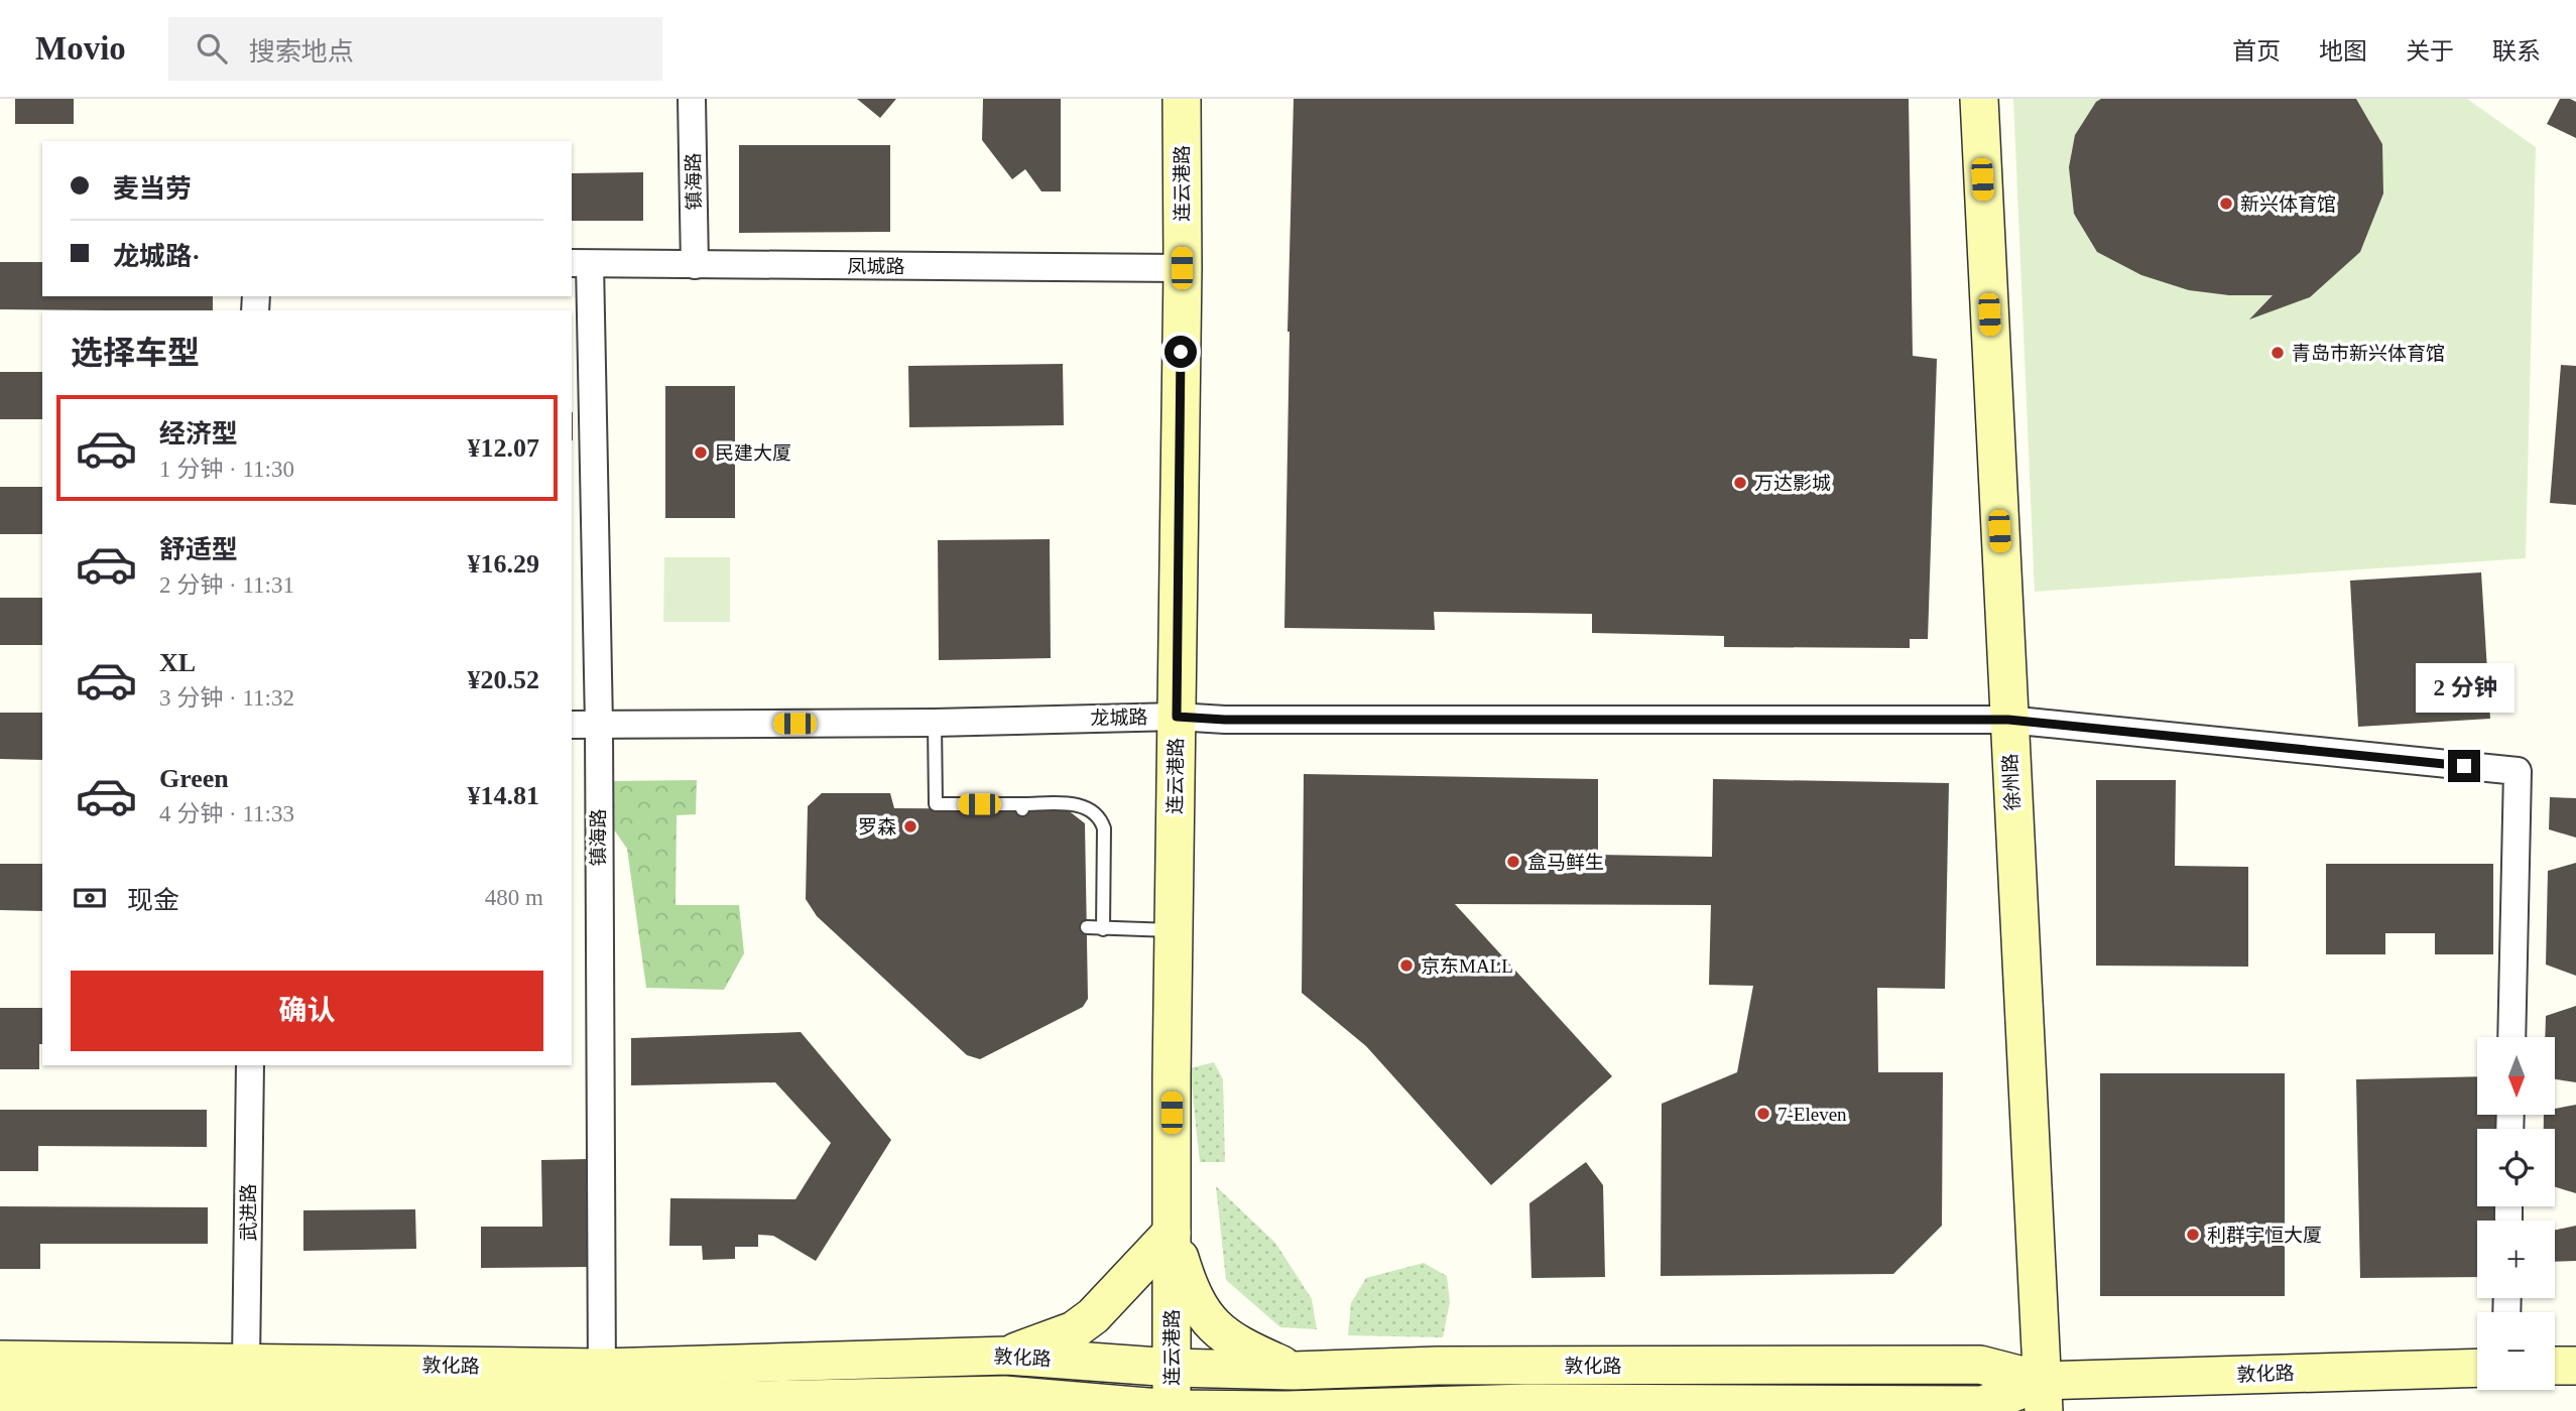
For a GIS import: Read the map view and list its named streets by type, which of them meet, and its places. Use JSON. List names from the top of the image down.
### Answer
{
  "streets": {
    "main road": ["连云港路", "徐州路", "敦化路"],
    "street": [
      "镇海路",
      "凤城路",
      "龙城路",
      "武进路"
    ]
  },
  "crossings": [
    ["镇海路", "凤城路"],
    ["镇海路", "龙城路"],
    ["镇海路", "敦化路"],
    ["连云港路", "凤城路"],
    ["连云港路", "龙城路"],
    ["连云港路", "敦化路"],
    ["龙城路", "徐州路"],
    ["徐州路", "敦化路"],
    ["武进路", "敦化路"]
  ],
  "places": [
    "新兴体育馆",
    "青岛市新兴体育馆",
    "民建大厦",
    "万达影城",
    "罗森",
    "盒马鲜生",
    "京东MALL",
    "7-Eleven",
    "利群宇恒大厦"
  ],
  "north": "bottom",
  "page": {
    "header": "Movio",
    "search": "搜索地点",
    "nav": [
      "首页",
      "地图",
      "关于",
      "联系"
    ],
    "banner": ["麦当劳", "龙城路·"],
    "heading": "选择车型",
    "list": [
      {
        "name": "经济型",
        "note": "1 分钟 · 11:30",
        "value": "¥12.07"
      },
      {
        "name": "舒适型",
        "note": "2 分钟 · 11:31",
        "value": "¥16.29"
      },
      {
        "name": "XL",
        "note": "3 分钟 · 11:32",
        "value": "¥20.52"
      },
      {
        "name": "Green",
        "note": "4 分钟 · 11:33",
        "value": "¥14.81"
      }
    ],
    "bubble": "2 分钟",
    "pay": ["现金", "480 m"],
    "buttons": "确认",
    "map_buttons": ["+", "−"]
  }
}
